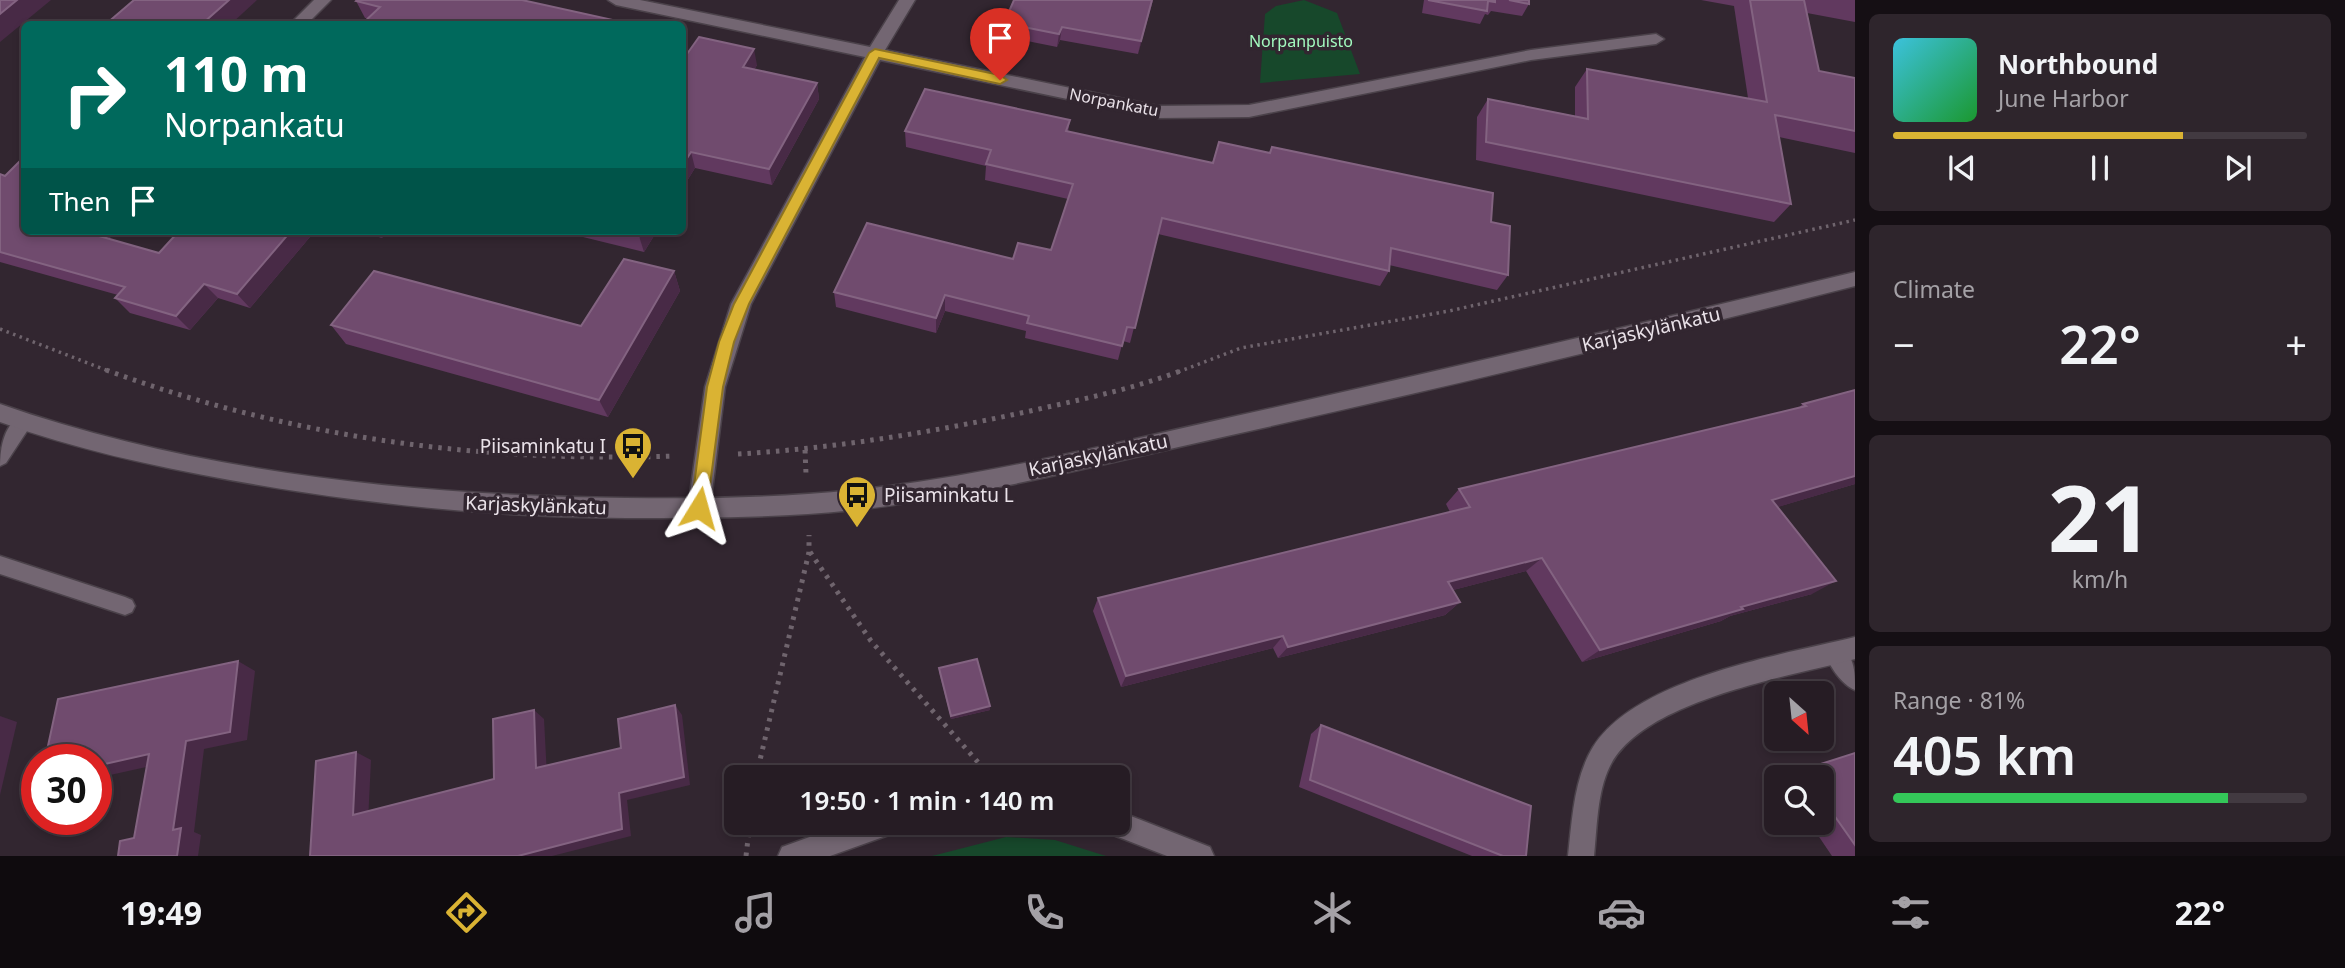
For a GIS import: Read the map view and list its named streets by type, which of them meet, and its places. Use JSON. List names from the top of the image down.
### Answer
{
  "streets": {
    "street": ["Norpankatu", "Karjaskylänkatu"]
  },
  "parks": ["Norpanpuisto"],
  "places": {
    "bus stop": ["Piisaminkatu I", "Piisaminkatu L"]
  },
  "north": "bottom right",
  "page": {
    "turn": ["110 m", "Norpankatu"],
    "song": ["Northbound", "June Harbor"],
    "then": "Then",
    "tile": [
      "Climate",
      ["21", "km/h"],
      ["Range · 81%", "405 km"]
    ],
    "heat": ["−", "22°", "+"],
    "limit": "30",
    "trip": "19:50 · 1 min · 140 m",
    "tabs": ["19:49", "22°"]
  }
}
